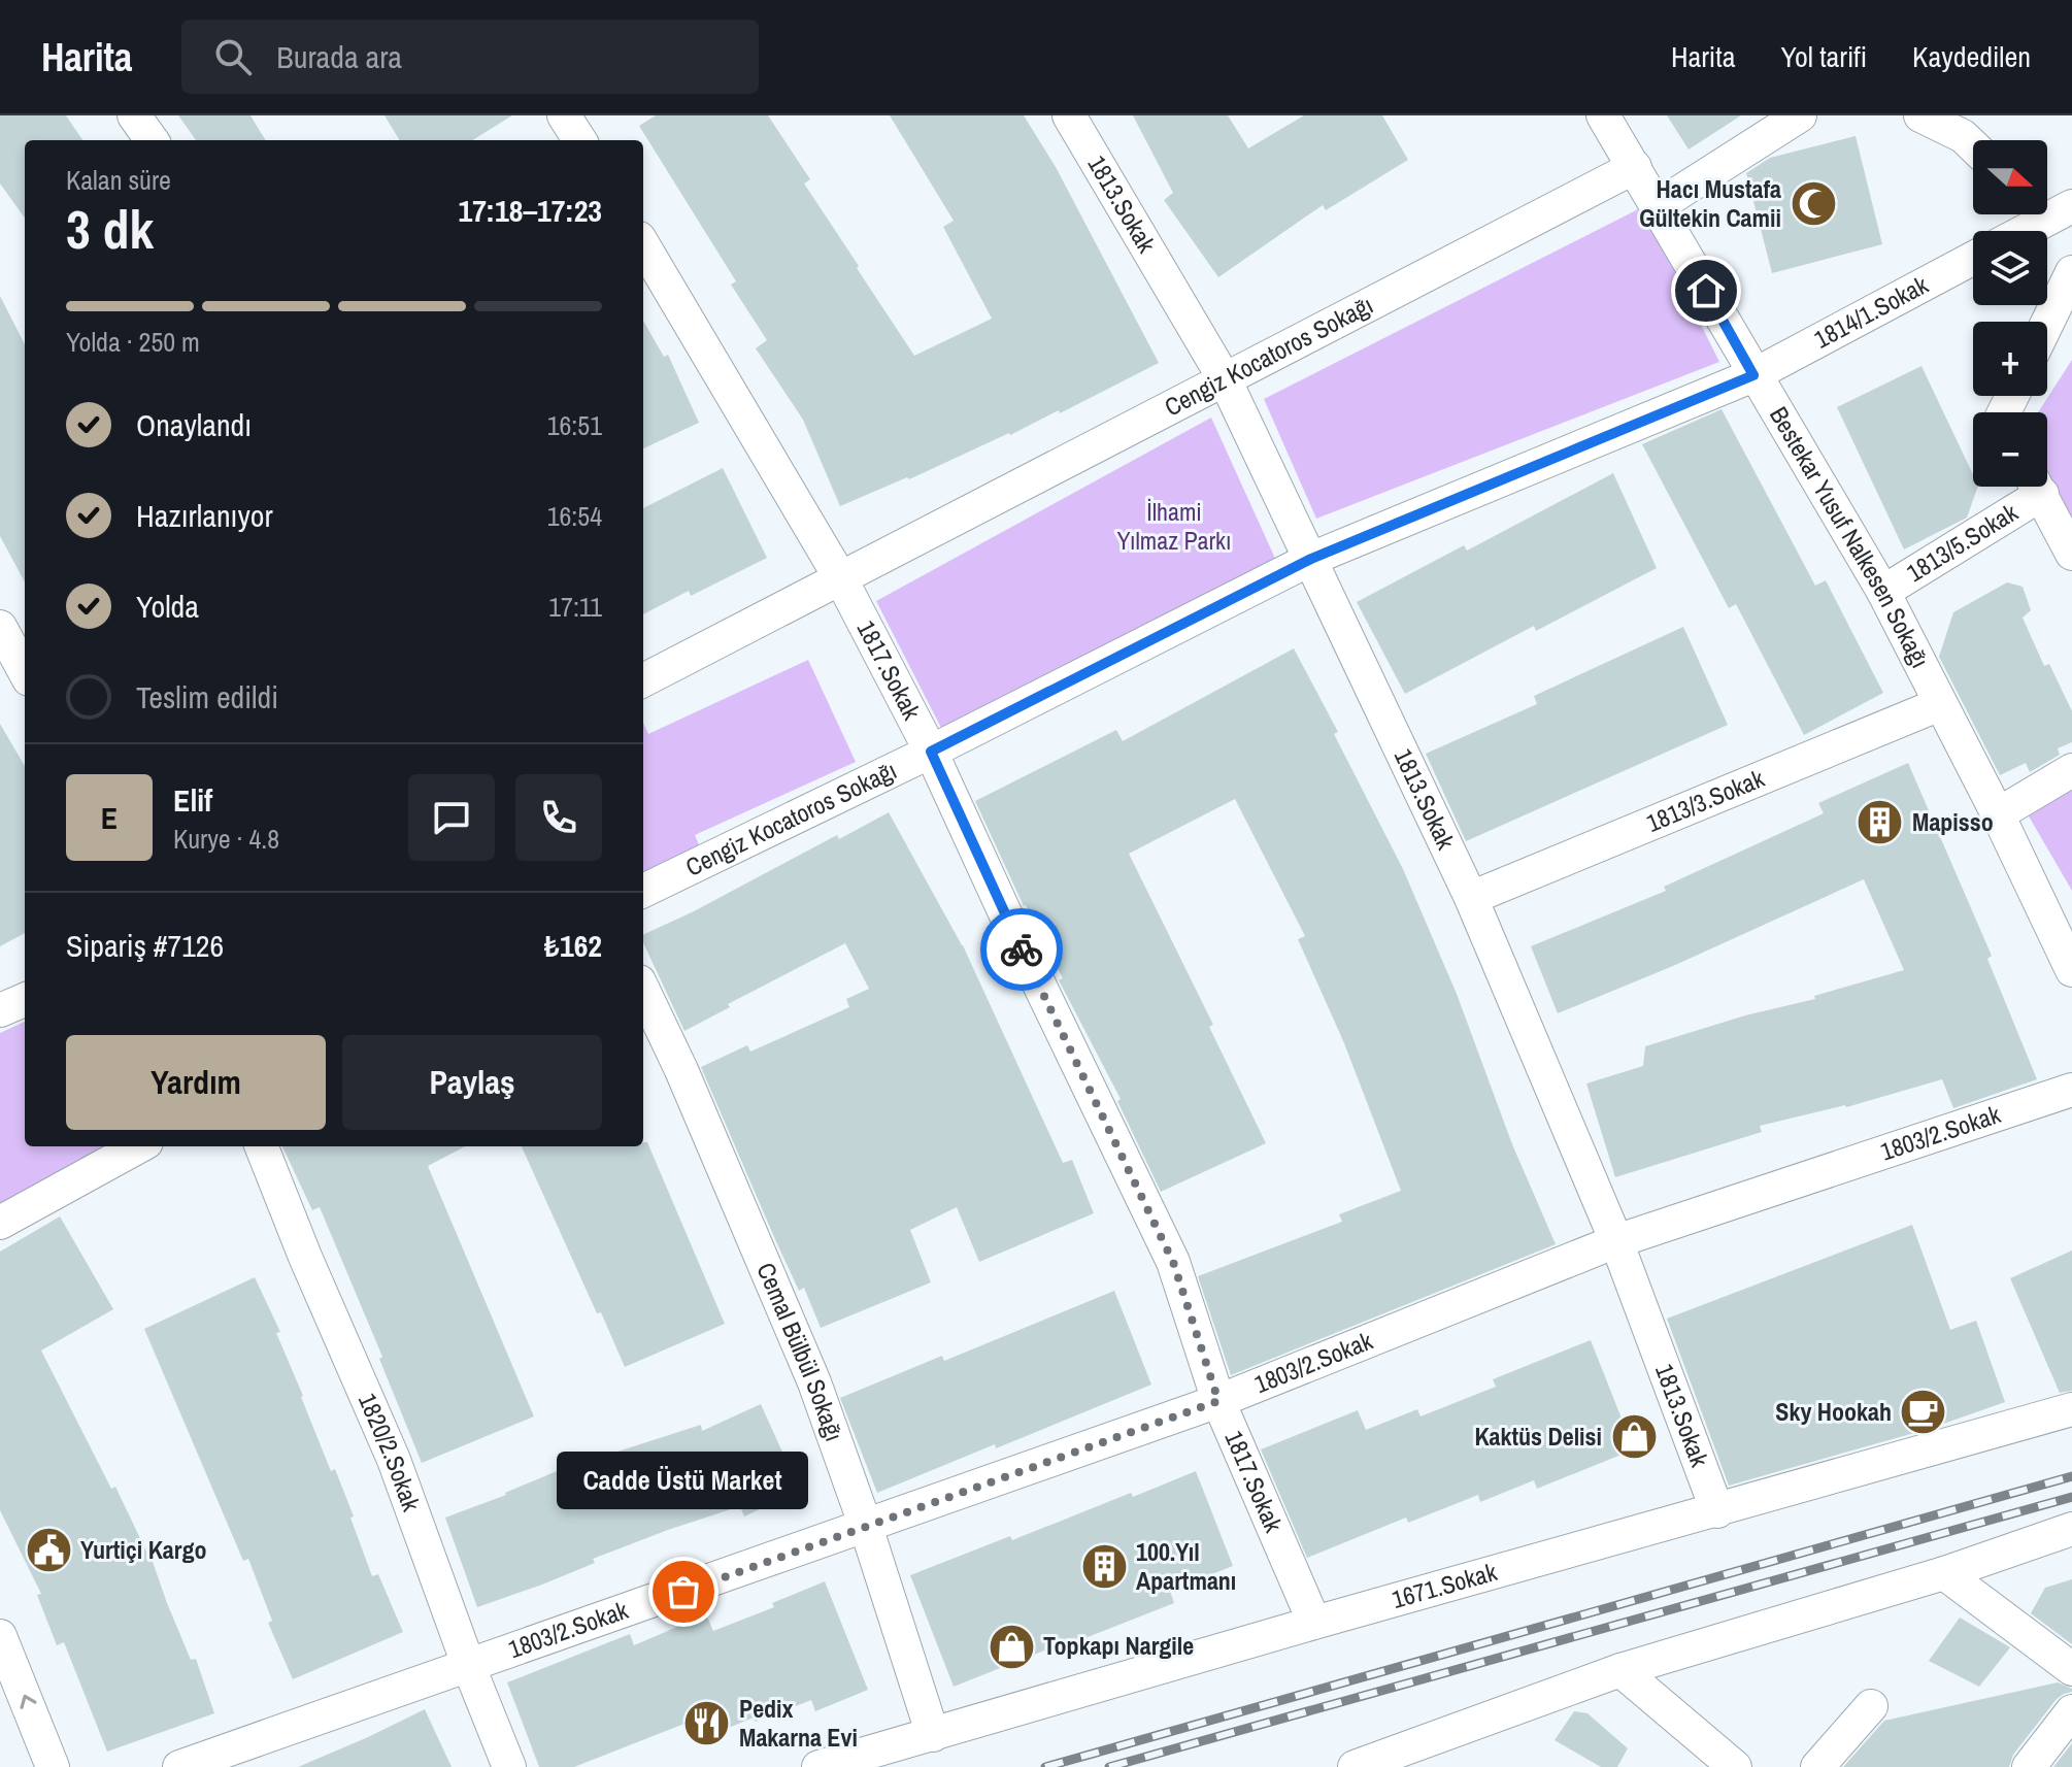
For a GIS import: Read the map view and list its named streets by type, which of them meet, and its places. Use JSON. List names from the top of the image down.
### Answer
{
  "streets": {
    "street": [
      "1813.Sokak",
      "1814/1.Sokak",
      "Cengiz Kocatoros Sokağı",
      "Bestekar Yusuf Nalkesen Sokağı",
      "1813/5.Sokak",
      "1817.Sokak",
      "1813/3.Sokak",
      "1803/2.Sokak",
      "Cemal Bülbül Sokağı",
      "1820/2.Sokak",
      "1671.Sokak"
    ]
  },
  "crossings": [
    ["1813.Sokak", "Cengiz Kocatoros Sokağı"],
    ["1813.Sokak", "1813/3.Sokak"],
    ["1813.Sokak", "1803/2.Sokak"],
    ["1813.Sokak", "1671.Sokak"],
    ["1814/1.Sokak", "Cengiz Kocatoros Sokağı"],
    ["1814/1.Sokak", "Bestekar Yusuf Nalkesen Sokağı"],
    ["Cengiz Kocatoros Sokağı", "Bestekar Yusuf Nalkesen Sokağı"],
    ["Cengiz Kocatoros Sokağı", "1817.Sokak"],
    ["Bestekar Yusuf Nalkesen Sokağı", "1813/5.Sokak"],
    ["Bestekar Yusuf Nalkesen Sokağı", "1813/3.Sokak"],
    ["1817.Sokak", "1803/2.Sokak"],
    ["1817.Sokak", "1671.Sokak"],
    ["1803/2.Sokak", "Cemal Bülbül Sokağı"],
    ["1803/2.Sokak", "1820/2.Sokak"],
    ["Cemal Bülbül Sokağı", "1671.Sokak"]
  ],
  "parks": ["İlhami Yılmaz Parkı"],
  "places": {
    "mosque": ["Hacı Mustafa Gültekin Camii"],
    "building": ["Mapisso", "100.Yıl Apartmanı"],
    "cafe": ["Sky Hookah"],
    "shop": ["Kaktüs Delisi", "Topkapı Nargile"],
    "public building": ["Yurtiçi Kargo"],
    "other": ["Cadde Üstü Market"],
    "restaurant": ["Pedix Makarna Evi"]
  },
  "north": "right",
  "page": {
    "header": "Harita",
    "search": "Burada ara",
    "nav": ["Harita", "Yol tarifi", "Kaydedilen"],
    "map_buttons": ["+", "−"],
    "heading": ["3 dk", "Kalan süre", "17:18–17:23"],
    "panel": [
      "Elif",
      "Kurye · 4.8",
      "Sipariş #7126",
      "₺162"
    ],
    "bar": "Yolda · 250 m",
    "list": [
      ["Onaylandı", "16:51"],
      ["Hazırlanıyor", "16:54"],
      ["Yolda", "17:11"],
      "Teslim edildi"
    ],
    "round": "E",
    "buttons": ["Yardım", "Paylaş"],
    "bubble": "Cadde Üstü Market"
  }
}
